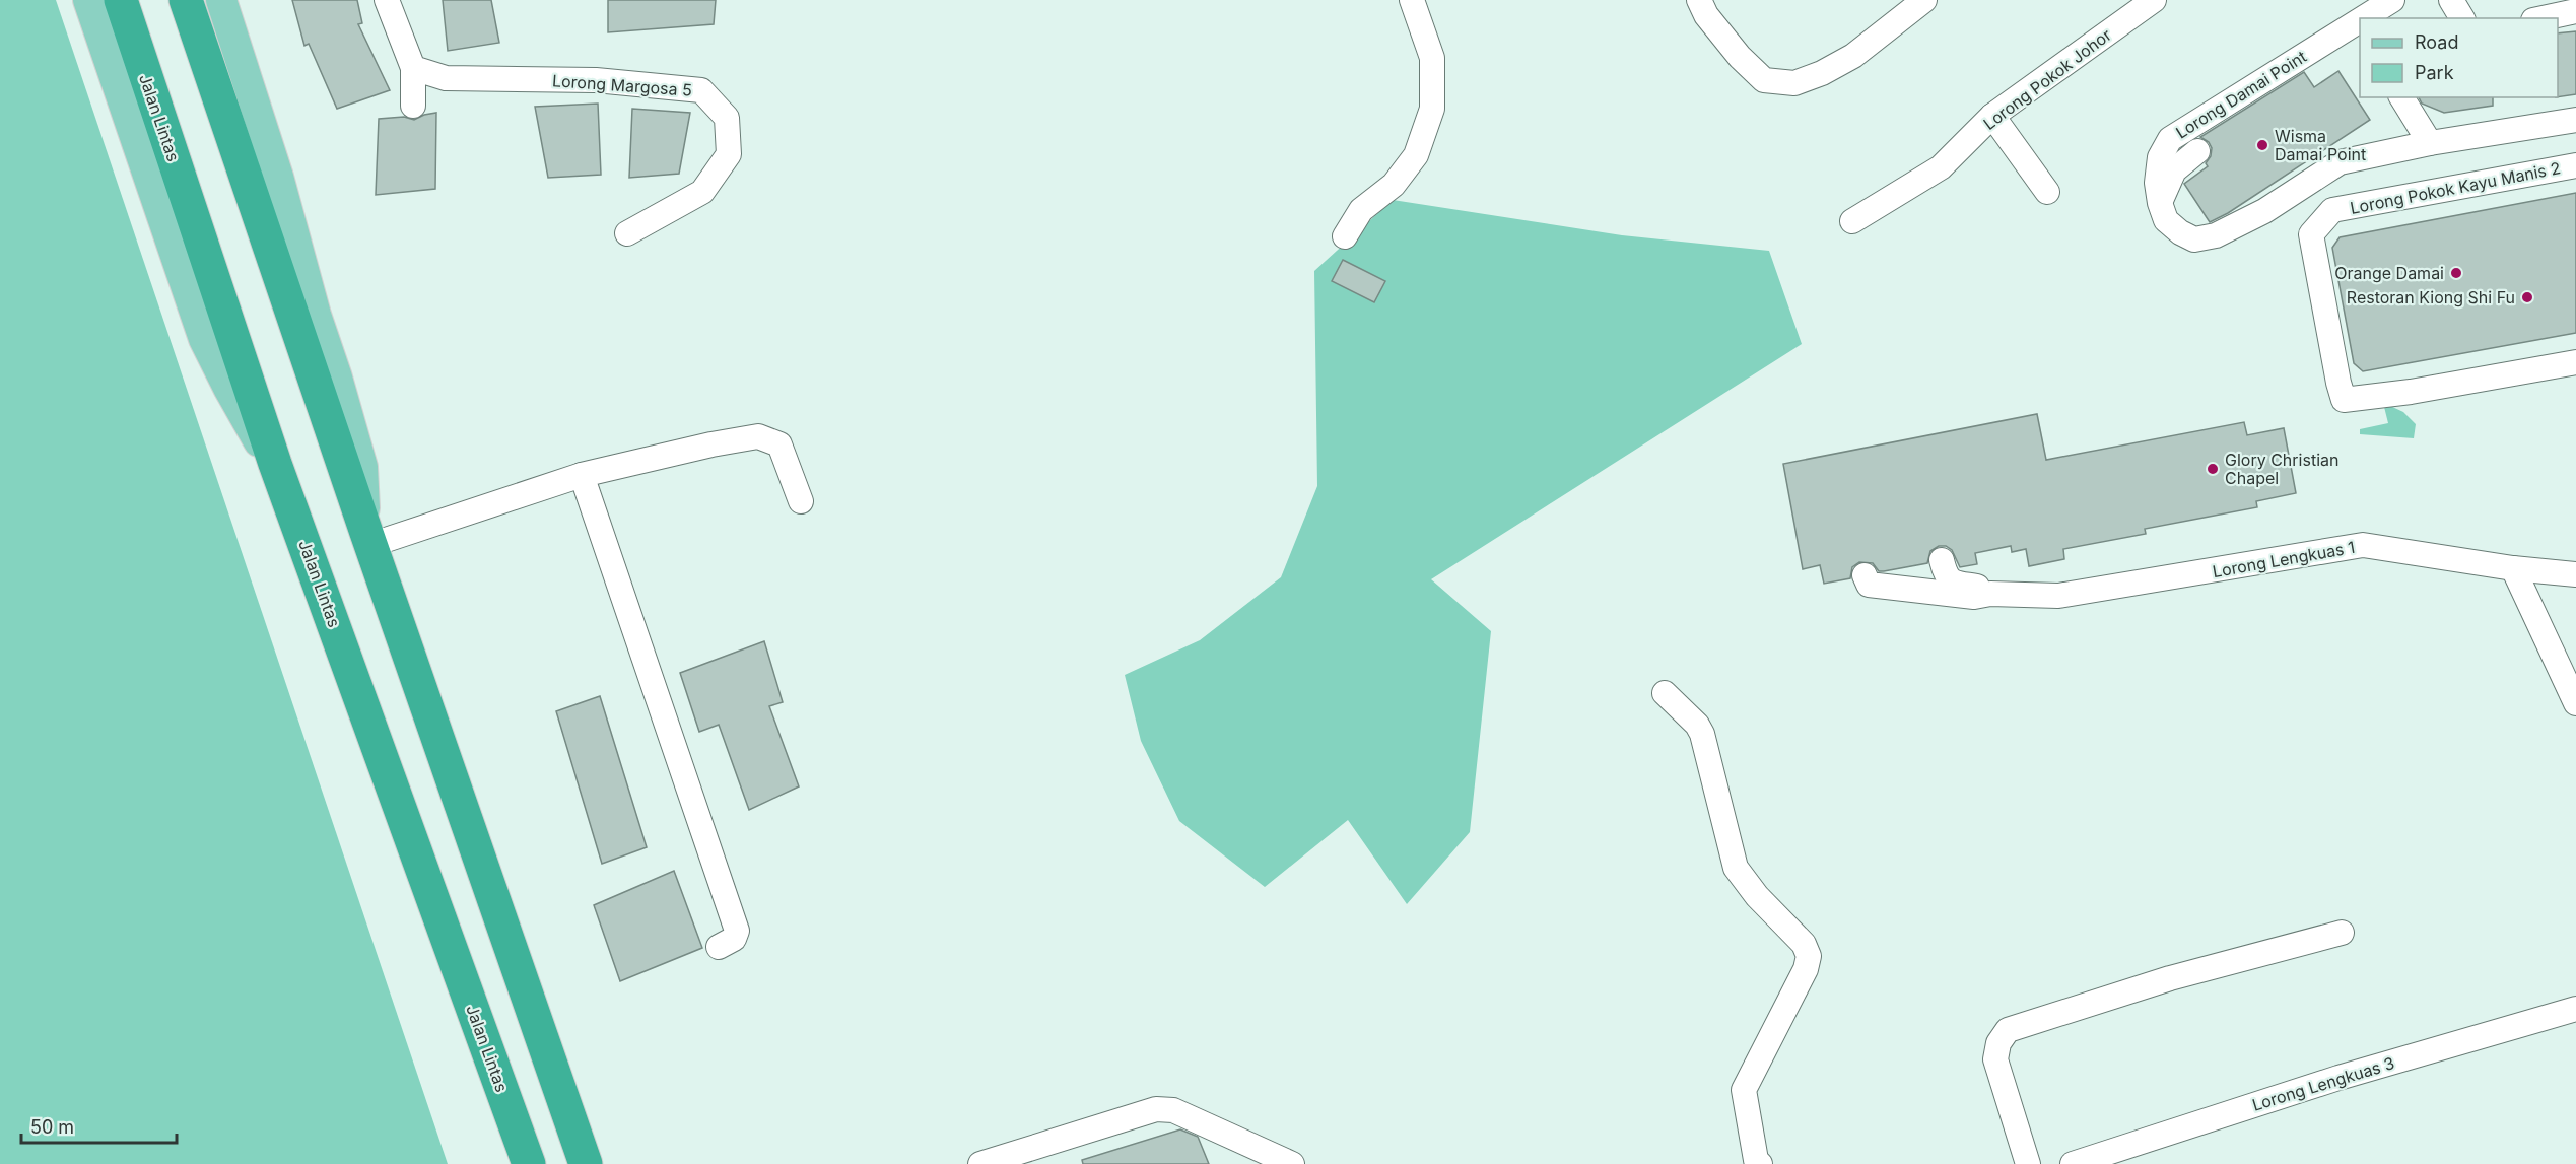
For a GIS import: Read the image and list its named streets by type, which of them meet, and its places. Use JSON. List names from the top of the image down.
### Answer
{
  "streets": {
    "highway": ["Jalan Lintas"],
    "street": [
      "Lorong Pokok Johor",
      "Lorong Margosa 5",
      "Lorong Damai Point",
      "Lorong Pokok Kayu Manis 2",
      "Lorong Lengkuas 1",
      "Lorong Lengkuas 3"
    ]
  },
  "places": [
    "Wisma Damai Point",
    "Orange Damai",
    "Restoran Kiong Shi Fu",
    "Glory Christian Chapel"
  ],
  "legend": ["Road", "Park"],
  "scale_bar": "50 m"
}
